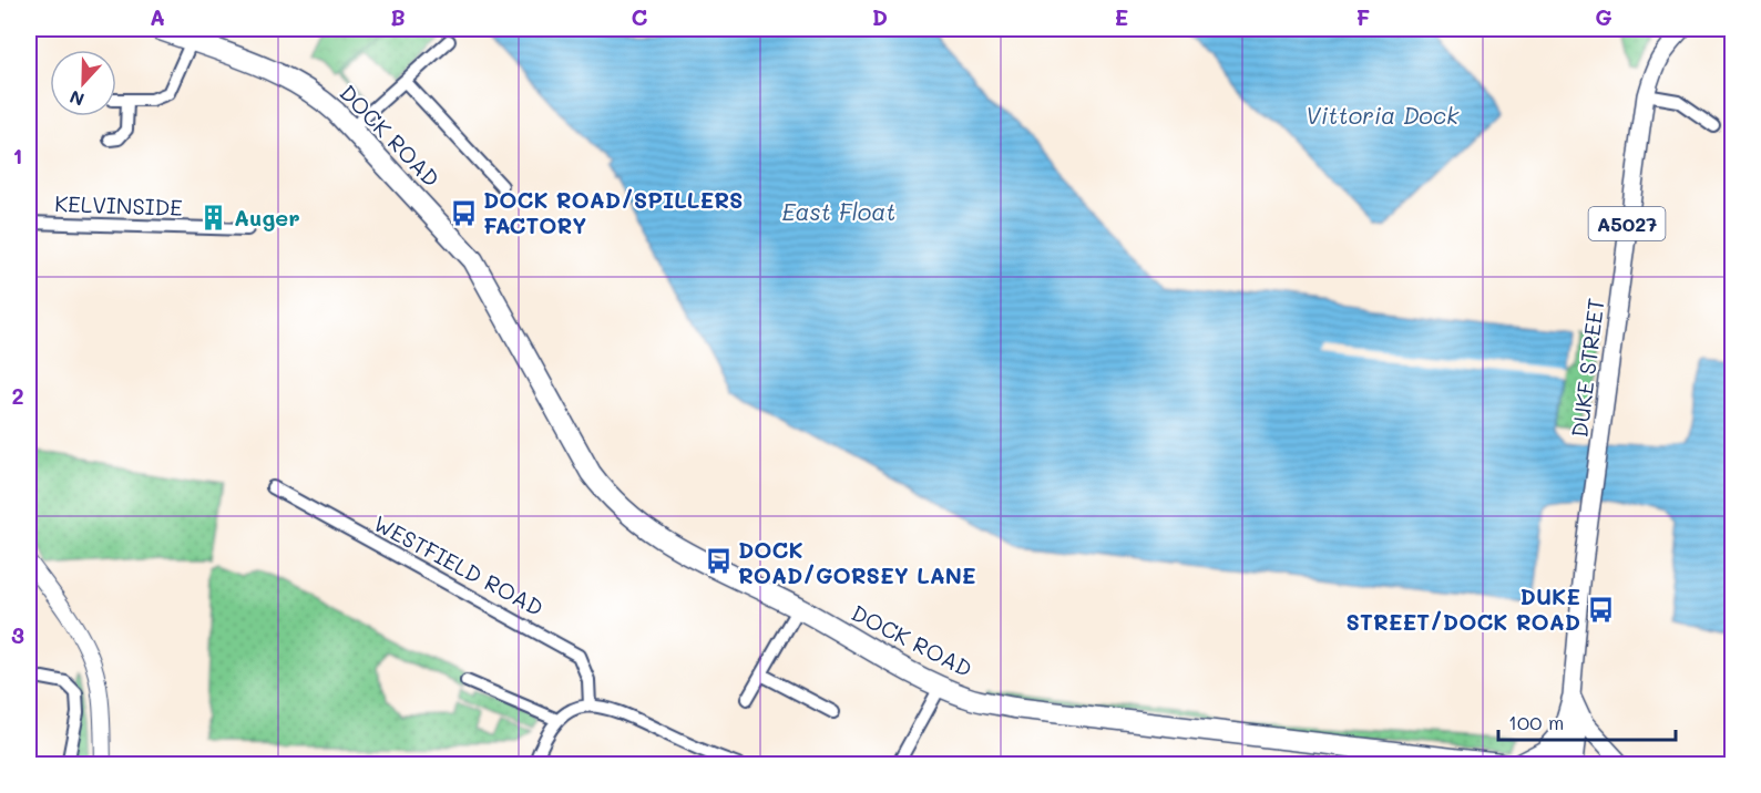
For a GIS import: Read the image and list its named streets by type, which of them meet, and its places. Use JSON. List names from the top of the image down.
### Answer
{
  "streets": {
    "highway": ["DOCK ROAD"],
    "main road": ["A5027", "DUKE STREET"],
    "street": ["KELVINSIDE", "WESTFIELD ROAD"]
  },
  "water": ["Vittoria Dock", "East Float"],
  "places": {
    "bus stop": ["DOCK ROAD/SPILLERS FACTORY", "DOCK ROAD/GORSEY LANE", "DUKE STREET/DOCK ROAD"],
    "building": ["Auger"]
  },
  "scale_bar": "100 m",
  "north": "bottom",
  "grid": {
    "columns": [
      "A",
      "B",
      "C",
      "D",
      "E",
      "F",
      "G"
    ],
    "rows": ["1", "2", "3"]
  }
}
